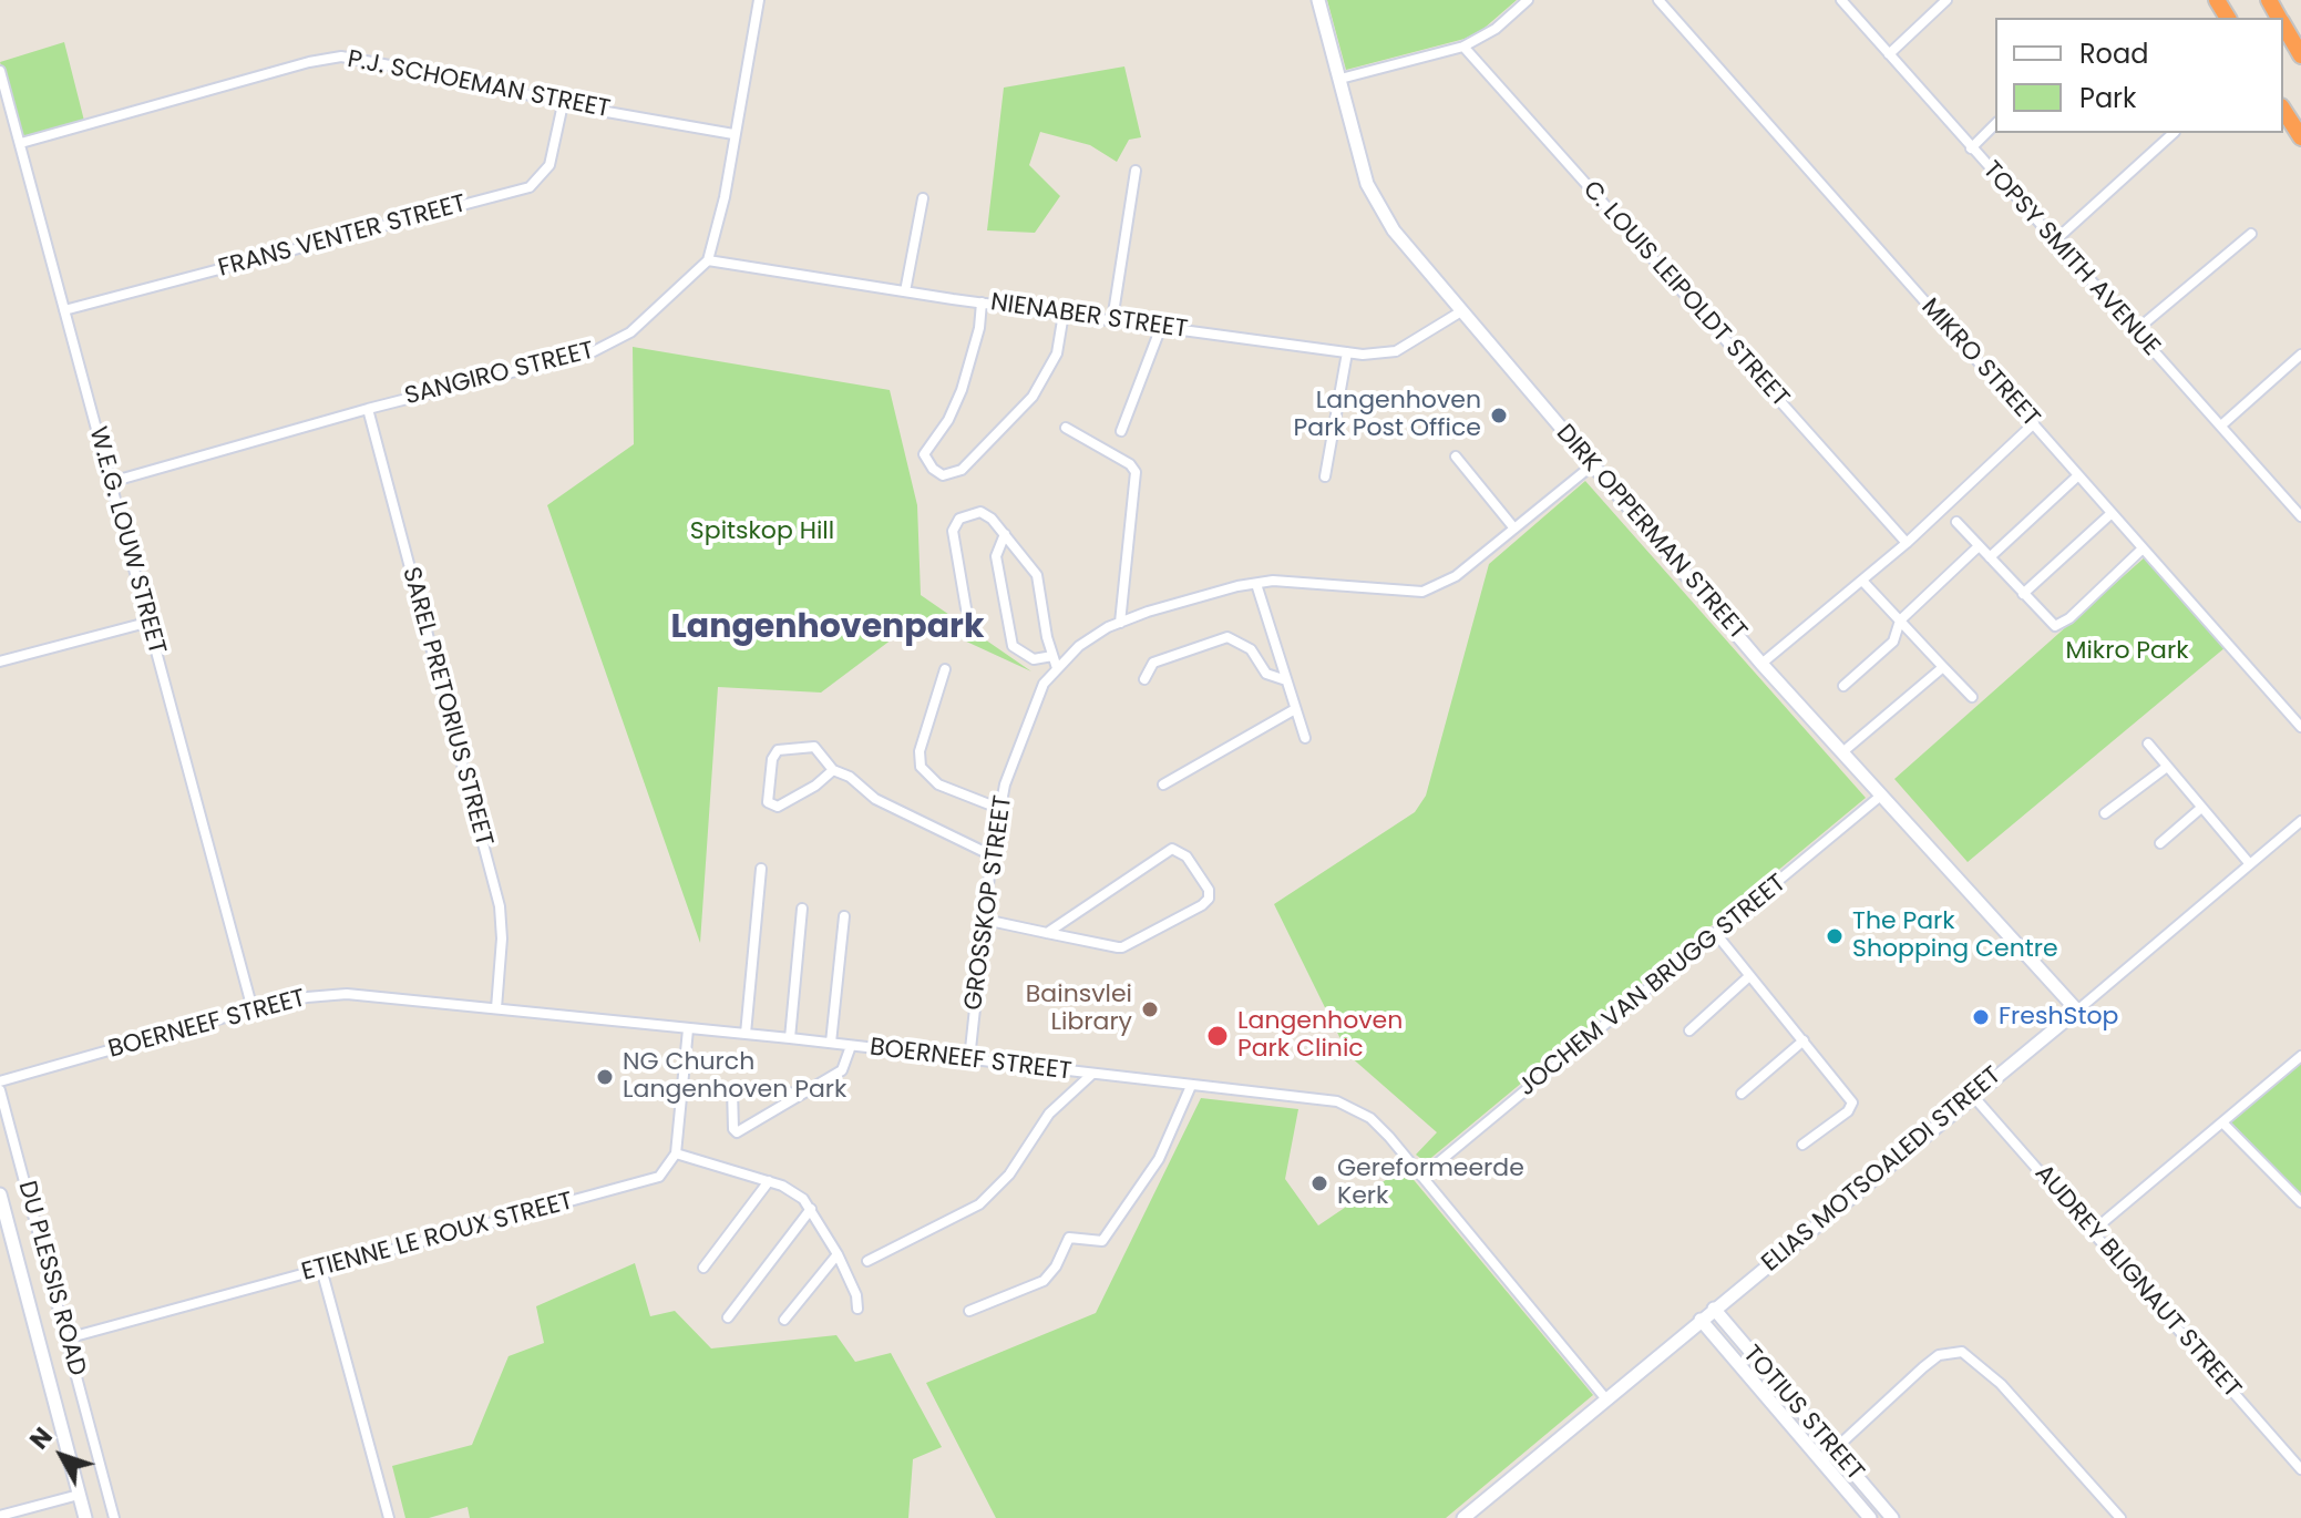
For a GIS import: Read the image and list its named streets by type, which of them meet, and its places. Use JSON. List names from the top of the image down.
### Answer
{
  "streets": {
    "street": [
      "P.J. SCHOEMAN STREET",
      "FRANS VENTER STREET",
      "TOPSY SMITH AVENUE",
      "C. LOUIS LEIPOLDT STREET",
      "NIENABER STREET",
      "MIKRO STREET",
      "SANGIRO STREET",
      "DIRK OPPERMAN STREET",
      "W.E.G. LOUW STREET",
      "SAREL PRETORIUS STREET",
      "GROSSKOP STREET",
      "JOCHEM VAN BRUGG STREET",
      "BOERNEEF STREET",
      "ELIAS MOTSOALEDI STREET",
      "ETIENNE LE ROUX STREET",
      "DU PLESSIS ROAD",
      "AUDREY BLIGNAUT STREET",
      "TOTIUS STREET"
    ]
  },
  "crossings": [
    ["P.J. SCHOEMAN STREET", "FRANS VENTER STREET"],
    ["P.J. SCHOEMAN STREET", "W.E.G. LOUW STREET"],
    ["FRANS VENTER STREET", "W.E.G. LOUW STREET"],
    ["NIENABER STREET", "SANGIRO STREET"],
    ["NIENABER STREET", "DIRK OPPERMAN STREET"],
    ["SANGIRO STREET", "W.E.G. LOUW STREET"],
    ["SANGIRO STREET", "SAREL PRETORIUS STREET"],
    ["DIRK OPPERMAN STREET", "GROSSKOP STREET"],
    ["DIRK OPPERMAN STREET", "JOCHEM VAN BRUGG STREET"],
    ["DIRK OPPERMAN STREET", "ELIAS MOTSOALEDI STREET"],
    ["W.E.G. LOUW STREET", "BOERNEEF STREET"],
    ["SAREL PRETORIUS STREET", "BOERNEEF STREET"],
    ["GROSSKOP STREET", "BOERNEEF STREET"],
    ["JOCHEM VAN BRUGG STREET", "BOERNEEF STREET"],
    ["BOERNEEF STREET", "ELIAS MOTSOALEDI STREET"],
    ["ELIAS MOTSOALEDI STREET", "AUDREY BLIGNAUT STREET"],
    ["ELIAS MOTSOALEDI STREET", "TOTIUS STREET"],
    ["ETIENNE LE ROUX STREET", "DU PLESSIS ROAD"]
  ],
  "districts": ["Langenhovenpark"],
  "parks": ["Spitskop Hill", "Mikro Park"],
  "places": [
    "Langenhoven Park Post Office",
    "The Park Shopping Centre",
    "Bainsvlei Library",
    "FreshStop",
    "Langenhoven Park Clinic",
    "NG Church Langenhoven Park",
    "Gereformeerde Kerk"
  ],
  "legend": ["Road", "Park"],
  "north": "top left"
}
